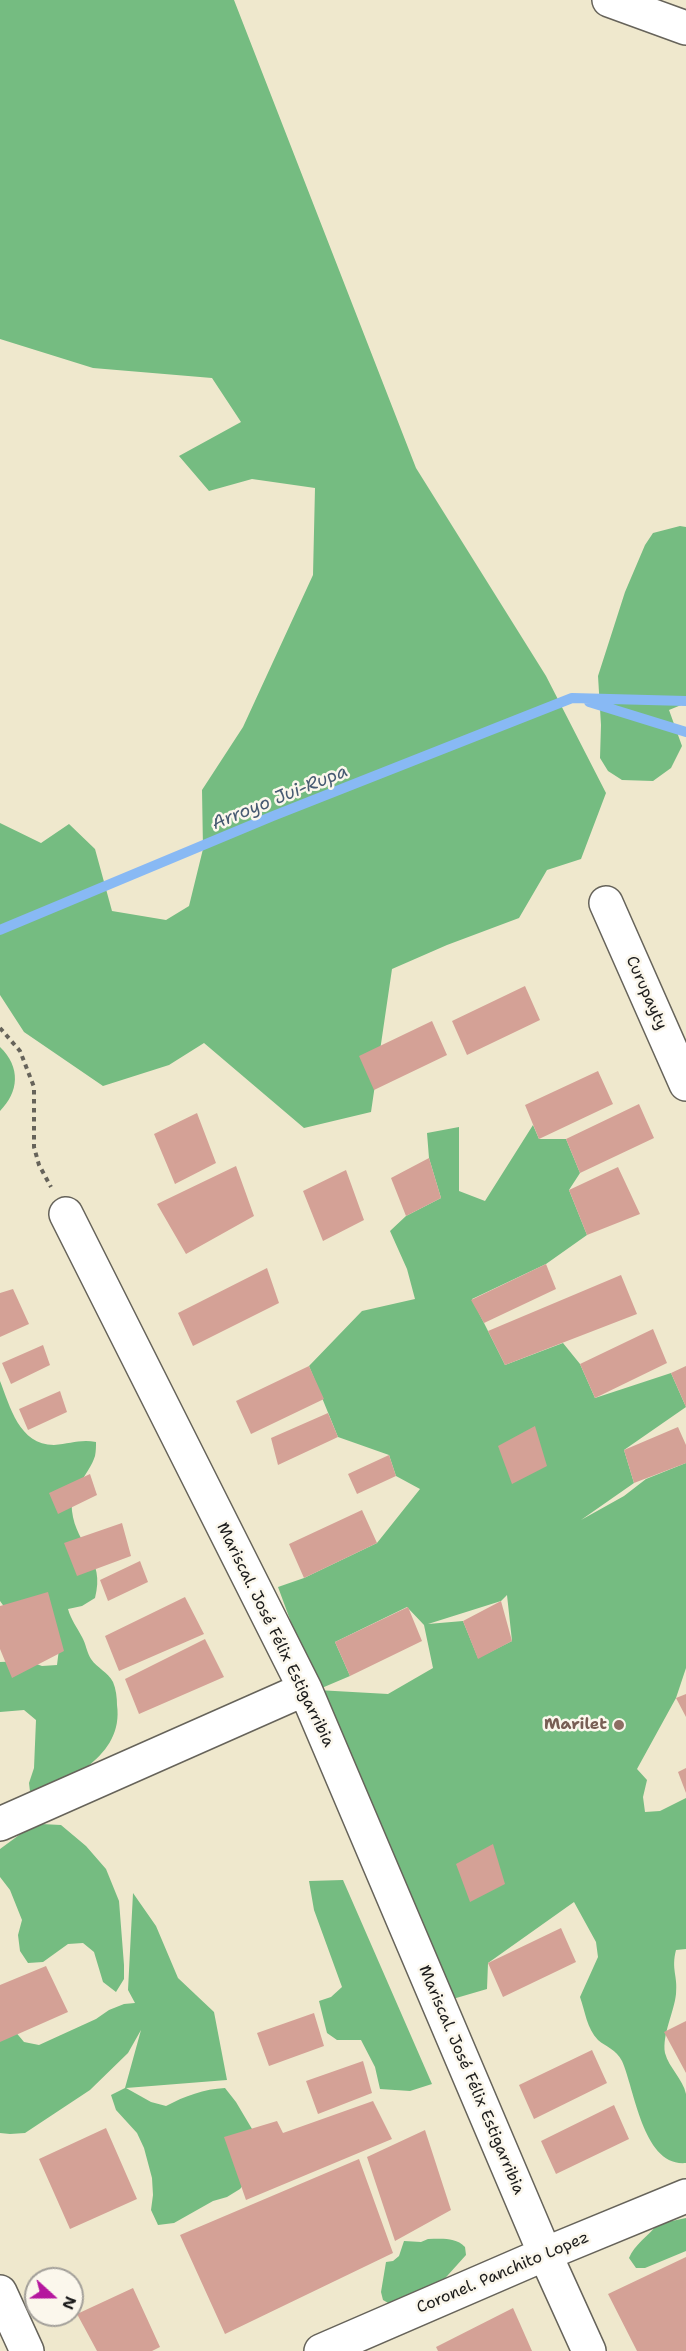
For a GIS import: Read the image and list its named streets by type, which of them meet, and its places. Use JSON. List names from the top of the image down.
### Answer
{
  "streets": {
    "street": ["Curupayty", "Mariscal. José Félix Estigarribia", "Coronel. Panchito Lopez"]
  },
  "crossings": [
    ["Mariscal. José Félix Estigarribia", "Coronel. Panchito Lopez"]
  ],
  "water": ["Arroyo Jui-Rupa"],
  "places": ["Marilet"],
  "north": "right"
}
